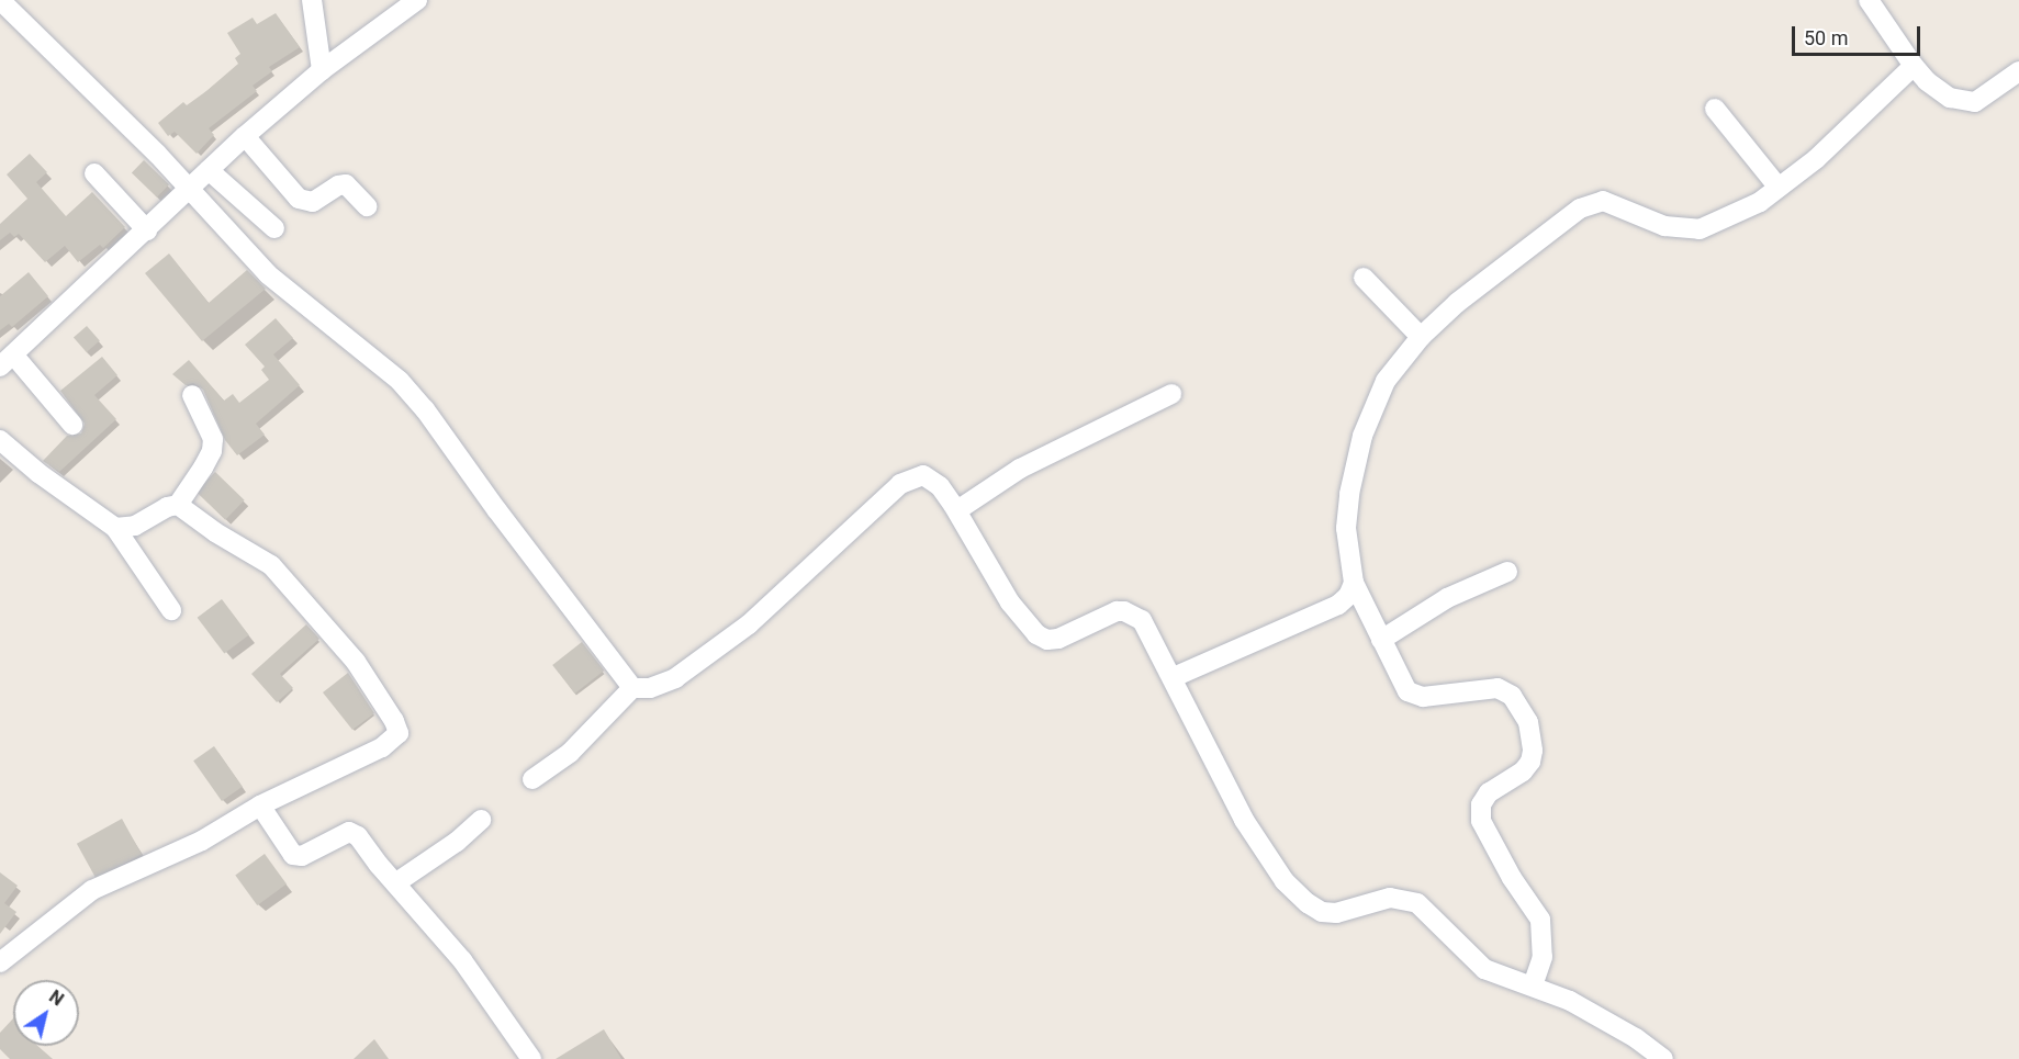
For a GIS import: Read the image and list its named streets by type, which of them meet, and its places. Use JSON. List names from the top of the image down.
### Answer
{
  "scale_bar": "50 m",
  "north": "top right"
}
